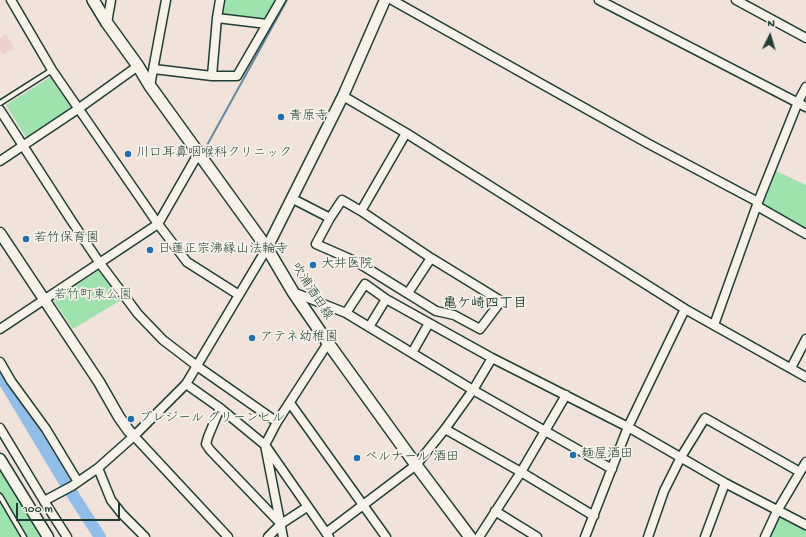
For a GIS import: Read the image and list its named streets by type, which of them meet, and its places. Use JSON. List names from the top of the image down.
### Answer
{
  "streets": {
    "main road": ["吹浦酒田線"]
  },
  "districts": ["亀ケ崎四丁目"],
  "parks": ["若竹町東公園"],
  "places": [
    "青原寺",
    "川口耳鼻咽喉科クリニック",
    "若竹保育園",
    "日蓮正宗沸縁山法輪寺",
    "大井医院",
    "アテネ幼稚園",
    "プレジール グリーンヒル",
    "麺屋酒田",
    "ベルナール 酒田"
  ],
  "scale_bar": "100 m",
  "north": "top"
}
